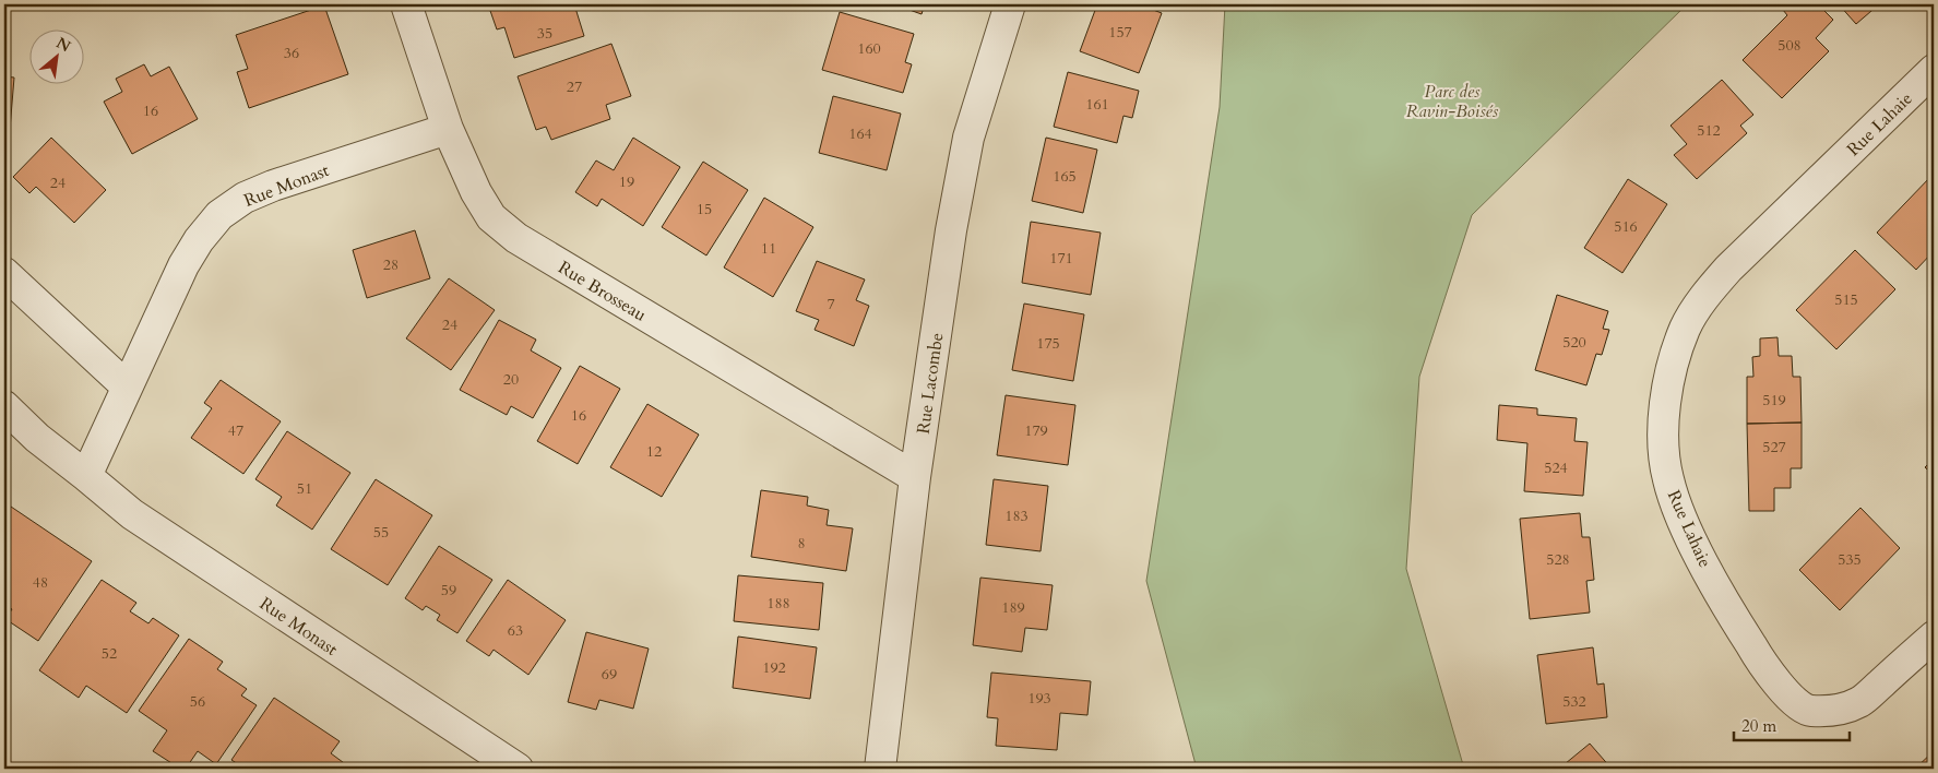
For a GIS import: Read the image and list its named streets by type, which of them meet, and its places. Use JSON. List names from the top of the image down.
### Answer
{
  "streets": {
    "street": [
      "Rue Lahaie",
      "Rue Monast",
      "Rue Brosseau",
      "Rue Lacombe"
    ]
  },
  "crossings": [
    ["Rue Monast", "Rue Brosseau"],
    ["Rue Brosseau", "Rue Lacombe"]
  ],
  "parks": ["Parc des Ravin-Boisés"],
  "house_numbers": [
    "157",
    "35",
    "508",
    "160",
    "36",
    "27",
    "161",
    "16",
    "512",
    "164",
    "165",
    "19",
    "24",
    "15",
    "516",
    "11",
    "171",
    "28",
    "515",
    "7",
    "24",
    "520",
    "175",
    "20",
    "519",
    "16",
    "47",
    "179",
    "527",
    "12",
    "524",
    "51",
    "183",
    "55",
    "8",
    "528",
    "535",
    "48",
    "59",
    "188",
    "189",
    "63",
    "52",
    "192",
    "69",
    "193",
    "56",
    "532"
  ],
  "scale_bar": "20 m",
  "north": "top right"
}
